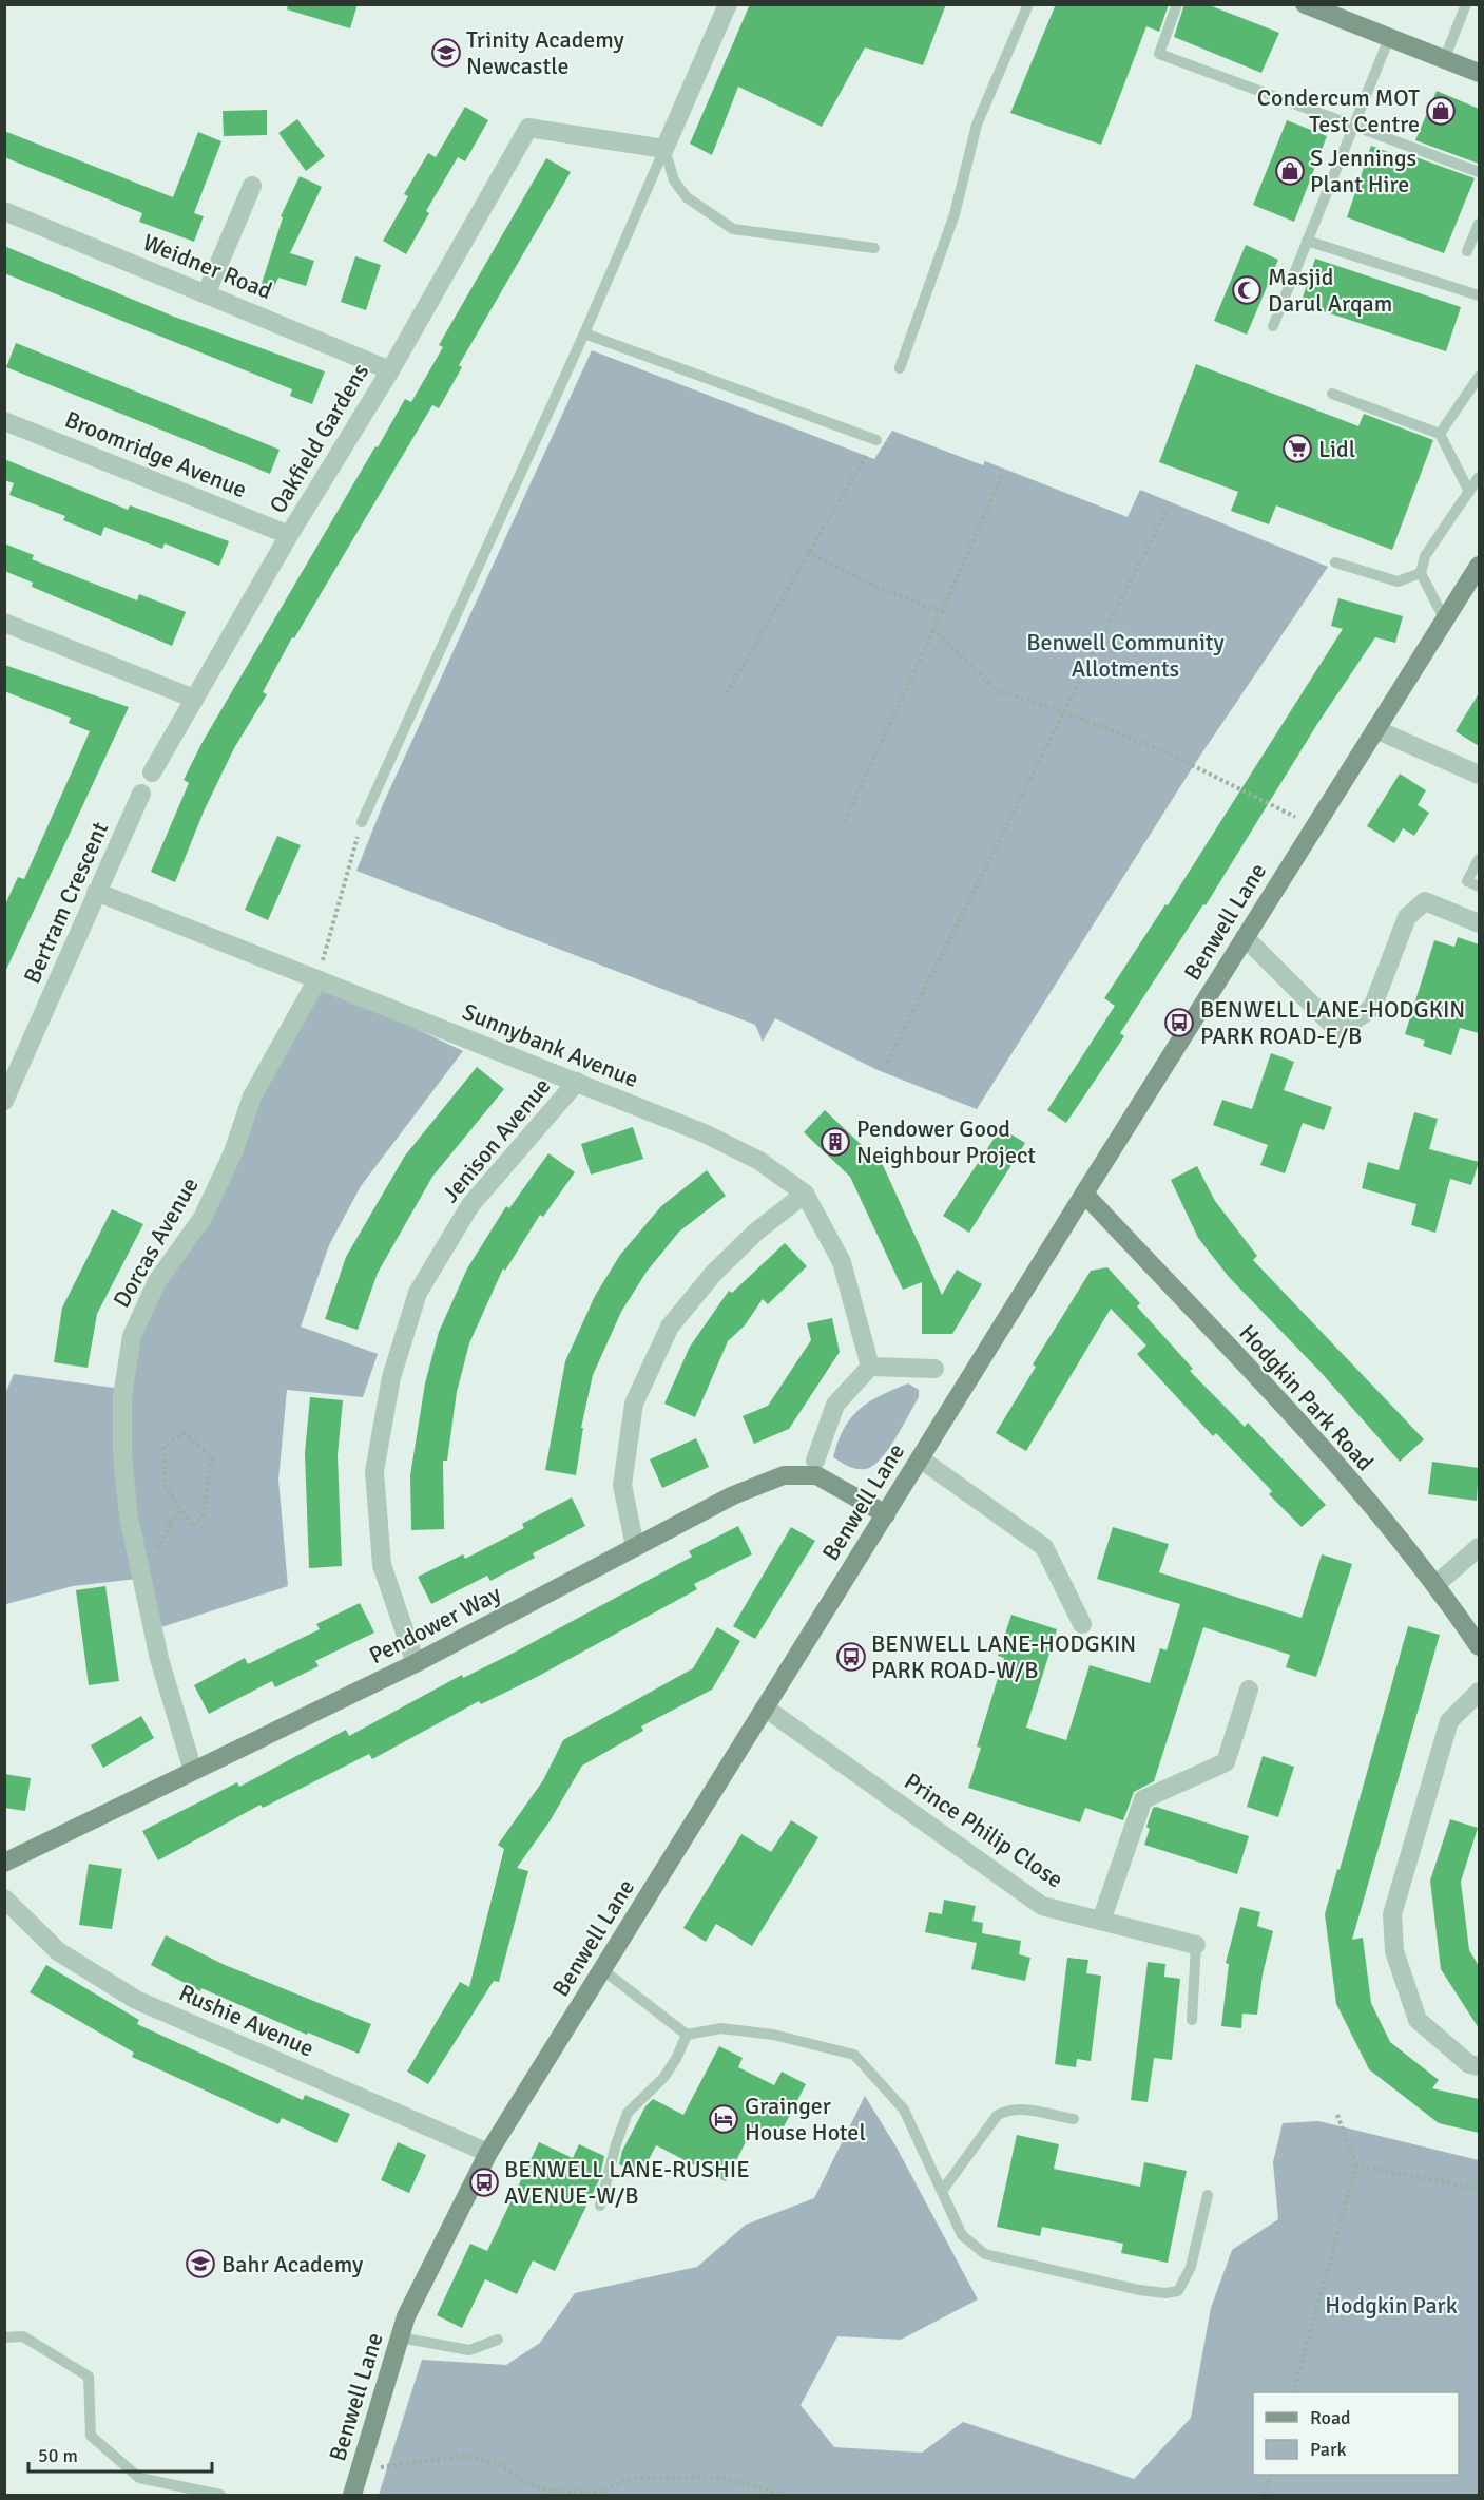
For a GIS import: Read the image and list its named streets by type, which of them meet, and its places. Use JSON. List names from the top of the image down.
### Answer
{
  "streets": {
    "main road": ["Benwell Lane", "Hodgkin Park Road", "Pendower Way"],
    "street": [
      "Weidner Road",
      "Oakfield Gardens",
      "Broomridge Avenue",
      "Bertram Crescent",
      "Sunnybank Avenue",
      "Jenison Avenue",
      "Dorcas Avenue",
      "Prince Philip Close",
      "Rushie Avenue"
    ]
  },
  "crossings": [
    ["Weidner Road", "Oakfield Gardens"],
    ["Oakfield Gardens", "Broomridge Avenue"],
    ["Bertram Crescent", "Sunnybank Avenue"],
    ["Benwell Lane", "Hodgkin Park Road"],
    ["Benwell Lane", "Pendower Way"],
    ["Benwell Lane", "Prince Philip Close"],
    ["Benwell Lane", "Rushie Avenue"],
    ["Sunnybank Avenue", "Jenison Avenue"],
    ["Sunnybank Avenue", "Dorcas Avenue"],
    ["Jenison Avenue", "Pendower Way"],
    ["Dorcas Avenue", "Pendower Way"]
  ],
  "parks": ["Benwell Community Allotments", "Hodgkin Park"],
  "places": {
    "school or university": ["Trinity Academy Newcastle", "Bahr Academy"],
    "shop": ["Condercum MOT Test Centre", "S Jennings Plant Hire"],
    "mosque": ["Masjid Darul Arqam"],
    "supermarket": ["Lidl"],
    "bus stop": ["BENWELL LANE-HODGKIN PARK ROAD-E/B", "BENWELL LANE-HODGKIN PARK ROAD-W/B", "BENWELL LANE-RUSHIE AVENUE-W/B"],
    "building": ["Pendower Good Neighbour Project"],
    "hotel": ["Grainger House Hotel"]
  },
  "legend": ["Road", "Park"],
  "scale_bar": "50 m"
}
